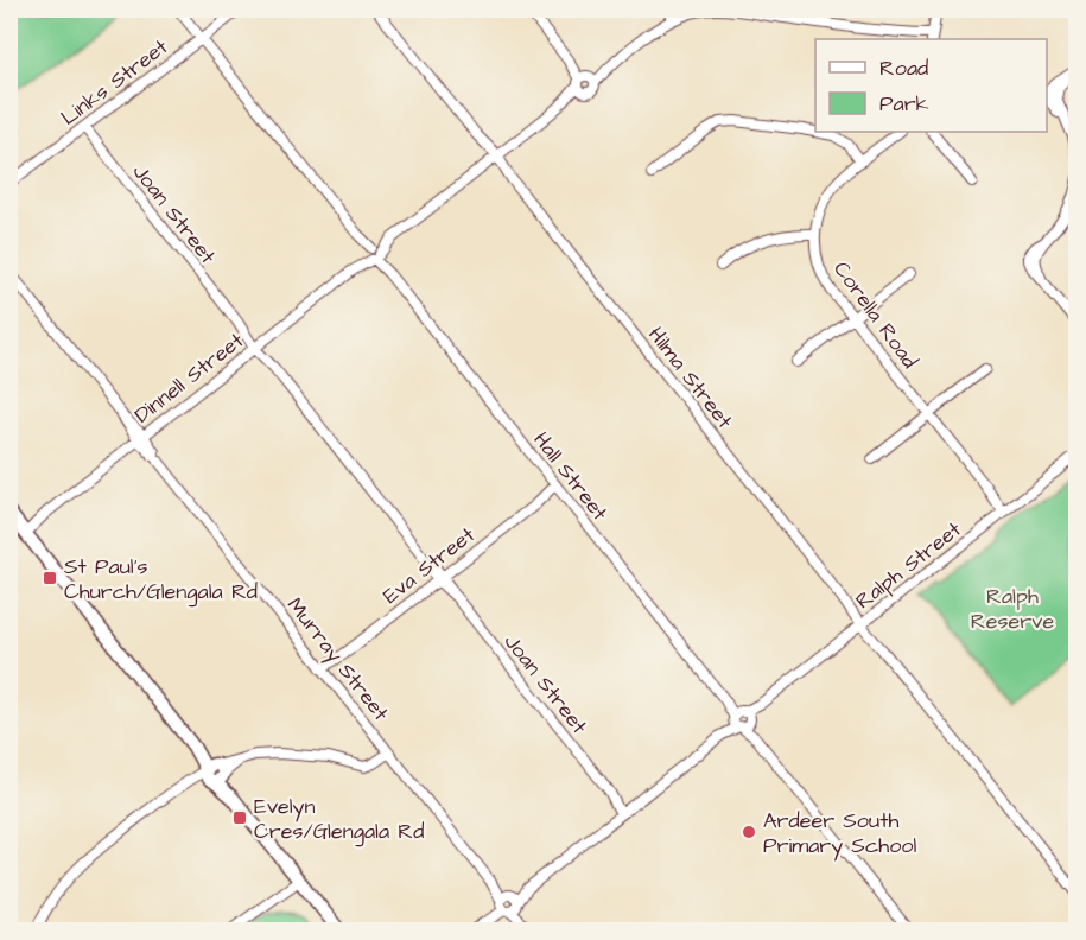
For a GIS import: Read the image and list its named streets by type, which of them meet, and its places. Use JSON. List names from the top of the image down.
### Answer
{
  "streets": {
    "street": [
      "Links Street",
      "Joan Street",
      "Corella Road",
      "Dinnell Street",
      "Hilma Street",
      "Hall Street",
      "Eva Street",
      "Ralph Street",
      "Murray Street"
    ]
  },
  "crossings": [
    ["Links Street", "Joan Street"],
    ["Links Street", "Hall Street"],
    ["Joan Street", "Dinnell Street"],
    ["Joan Street", "Eva Street"],
    ["Joan Street", "Ralph Street"],
    ["Corella Road", "Ralph Street"],
    ["Dinnell Street", "Hilma Street"],
    ["Dinnell Street", "Hall Street"],
    ["Dinnell Street", "Murray Street"],
    ["Hilma Street", "Ralph Street"],
    ["Hall Street", "Eva Street"],
    ["Hall Street", "Ralph Street"],
    ["Eva Street", "Murray Street"],
    ["Ralph Street", "Murray Street"]
  ],
  "parks": ["Ralph Reserve"],
  "places": {
    "transit": ["St Paul's Church/Glengala Rd", "Evelyn Cres/Glengala Rd"],
    "other": ["Ardeer South Primary School"]
  },
  "legend": ["Road", "Park"]
}
